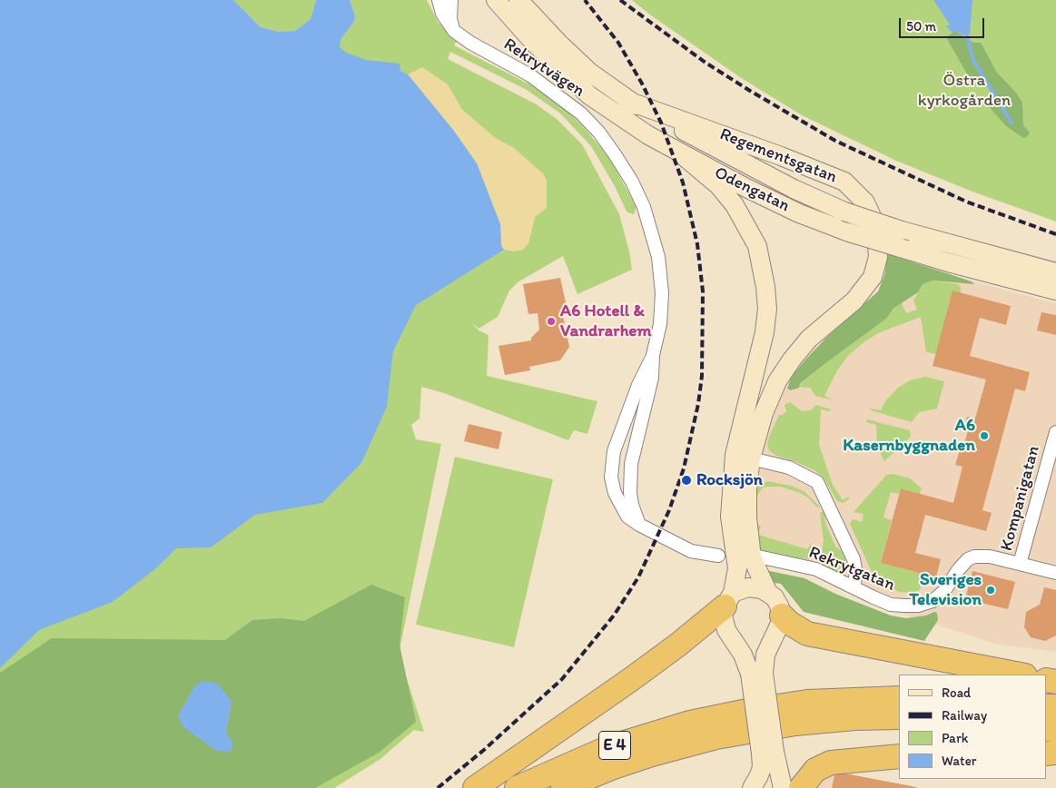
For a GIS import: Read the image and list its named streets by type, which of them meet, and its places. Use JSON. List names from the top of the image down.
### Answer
{
  "streets": {
    "highway": ["E 4"],
    "street": [
      "Rekrytvägen",
      "Regementsgatan",
      "Odengatan",
      "Kompanigatan",
      "Rekrytgatan"
    ]
  },
  "crossings": [
    ["Regementsgatan", "Odengatan"],
    ["Kompanigatan", "Rekrytgatan"]
  ],
  "parks": ["Östra kyrkogården"],
  "places": [
    "A6 Hotell & Vandrarhem",
    "A6 Kasernbyggnaden",
    "Rocksjön",
    "Sveriges Television"
  ],
  "legend": [
    "Road",
    "Railway",
    "Park",
    "Water"
  ],
  "scale_bar": "50 m"
}
